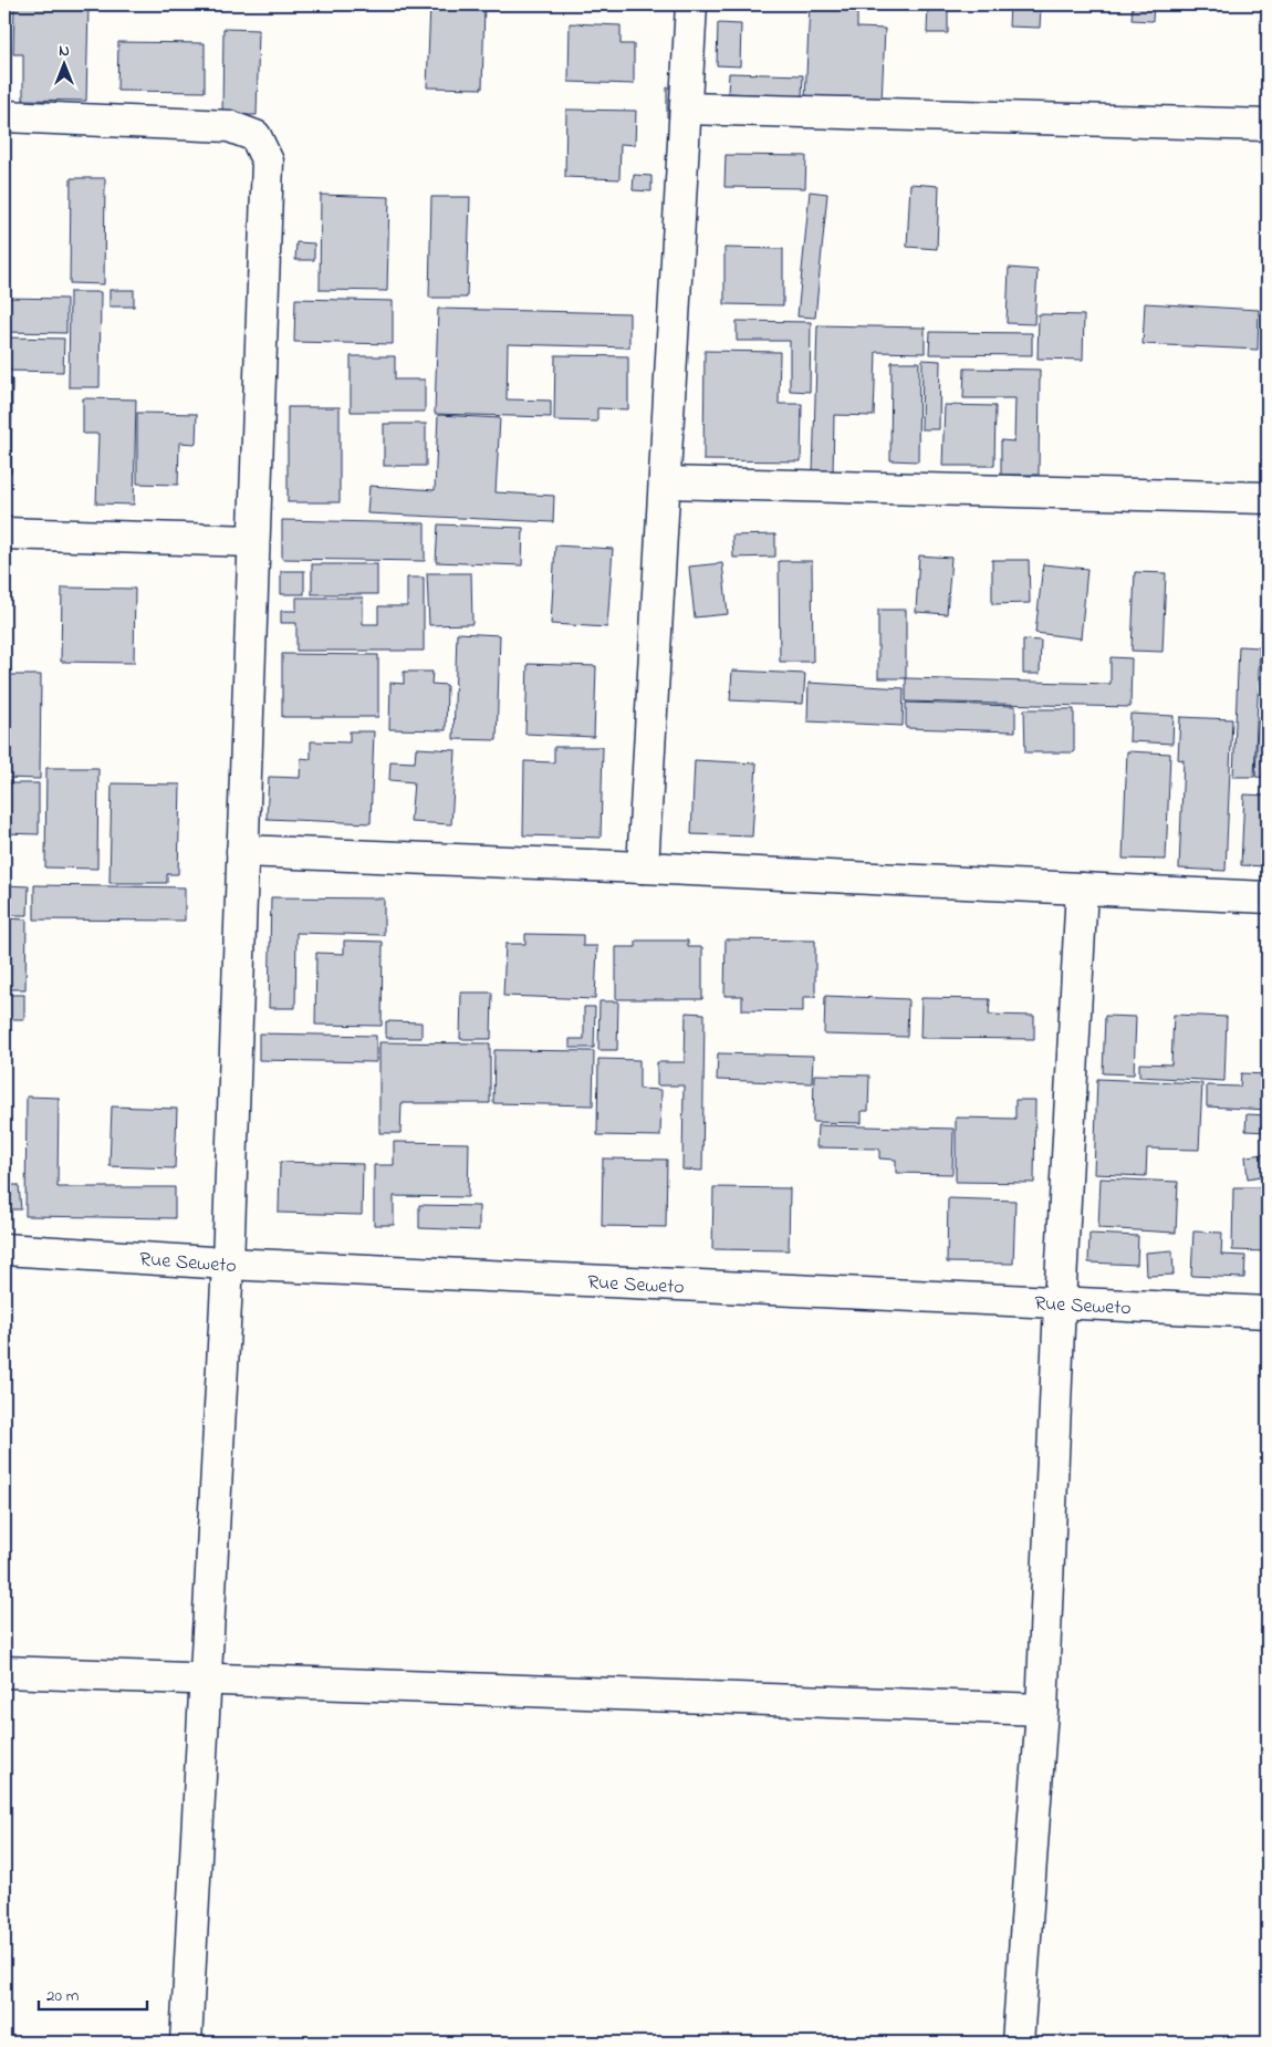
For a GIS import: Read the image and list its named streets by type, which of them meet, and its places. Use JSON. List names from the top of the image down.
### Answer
{
  "streets": {
    "street": ["Rue Seweto"]
  },
  "scale_bar": "20 m",
  "north": "top"
}
